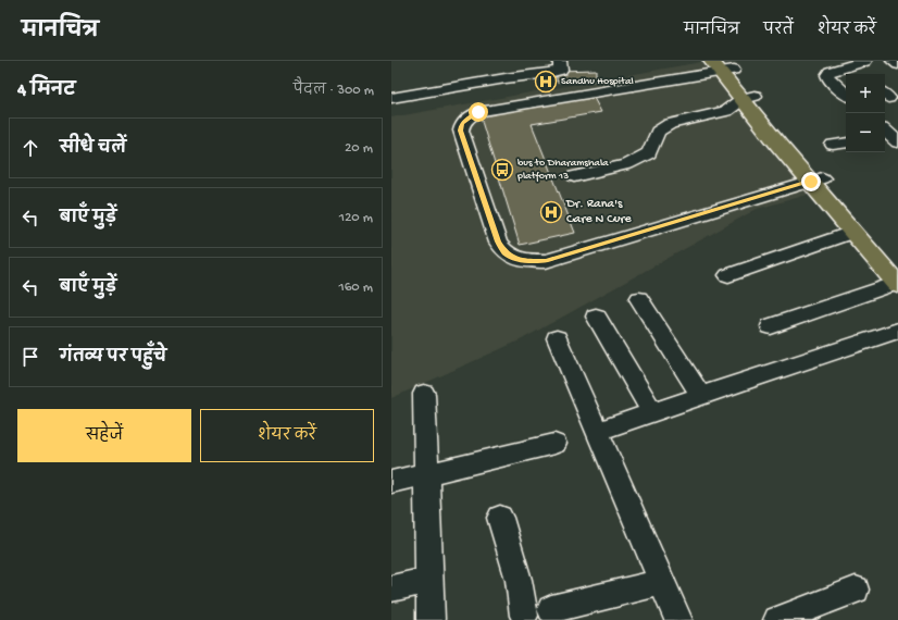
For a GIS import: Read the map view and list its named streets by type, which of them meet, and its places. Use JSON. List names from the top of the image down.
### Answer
{
  "places": {
    "hospital": ["Sandhu Hospital", "Dr. Rana's Care N Cure"],
    "bus stop": ["bus to Dharamshala platform 13"]
  },
  "page": {
    "header": "मानचित्र",
    "nav": ["मानचित्र", "परतें", "शेयर करें"],
    "heading": ["4 मिनट", "पैदल · 300 m"],
    "map_buttons": ["+", "−"],
    "list": [
      ["सीधे चलें", "20 m"],
      ["बाएँ मुड़ें", "120 m"],
      ["बाएँ मुड़ें", "160 m"],
      "गंतव्य पर पहुँचे"
    ],
    "buttons": ["सहेजें", "शेयर करें"]
  }
}
